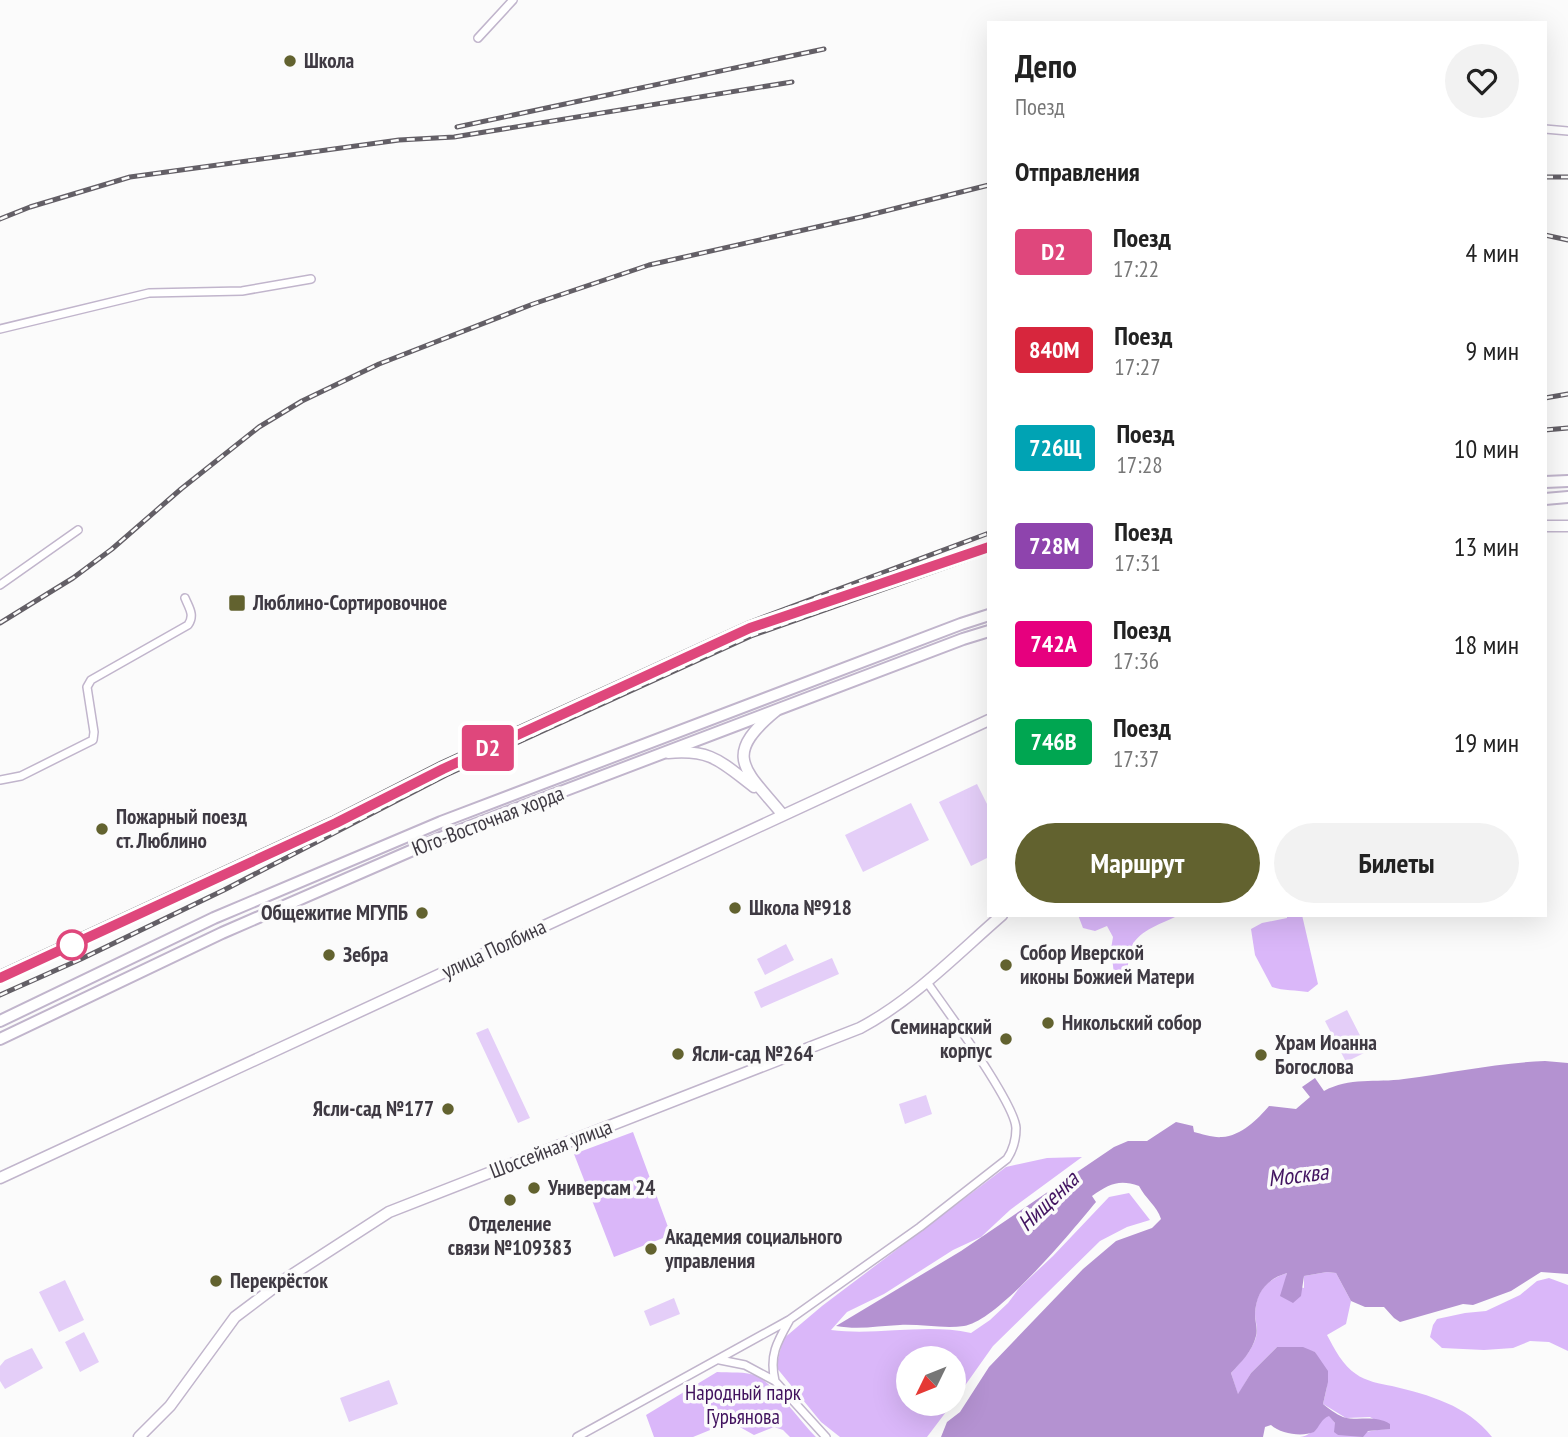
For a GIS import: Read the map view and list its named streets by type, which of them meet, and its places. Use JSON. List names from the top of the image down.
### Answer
{
  "streets": {
    "main road": ["Юго-Восточная хорда", "улица Полбина", "Шоссейная улица"]
  },
  "water": ["Москва", "Нищенка"],
  "parks": ["Народный парк Гурьянова"],
  "places": {
    "other": [
      "Школа",
      "Пожарный поезд ст. Люблино",
      "Школа №918",
      "Общежитие МГУПБ",
      "Зебра",
      "Собор Иверской иконы Божией Матери",
      "Никольский собор",
      "Семинарский корпус",
      "Ясли-сад №264",
      "Храм Иоанна Богослова",
      "Ясли-сад №177",
      "Универсам 24",
      "Отделение связи №109383",
      "Академия социального управления",
      "Перекрёсток"
    ],
    "transit": ["Люблино-Сортировочное"]
  },
  "north": "bottom left",
  "page": {
    "on_map": "D2",
    "heading": [
      ["Депо", "Поезд"],
      "Отправления"
    ],
    "list": [
      {
        "mark": "D2",
        "name": "Поезд",
        "note": "17:22",
        "value": "4 мин"
      },
      {
        "mark": "840М",
        "name": "Поезд",
        "note": "17:27",
        "value": "9 мин"
      },
      {
        "mark": "726Щ",
        "name": "Поезд",
        "note": "17:28",
        "value": "10 мин"
      },
      {
        "mark": "728М",
        "name": "Поезд",
        "note": "17:31",
        "value": "13 мин"
      },
      {
        "mark": "742А",
        "name": "Поезд",
        "note": "17:36",
        "value": "18 мин"
      },
      {
        "mark": "746В",
        "name": "Поезд",
        "note": "17:37",
        "value": "19 мин"
      }
    ],
    "buttons": ["Маршрут", "Билеты"]
  }
}
